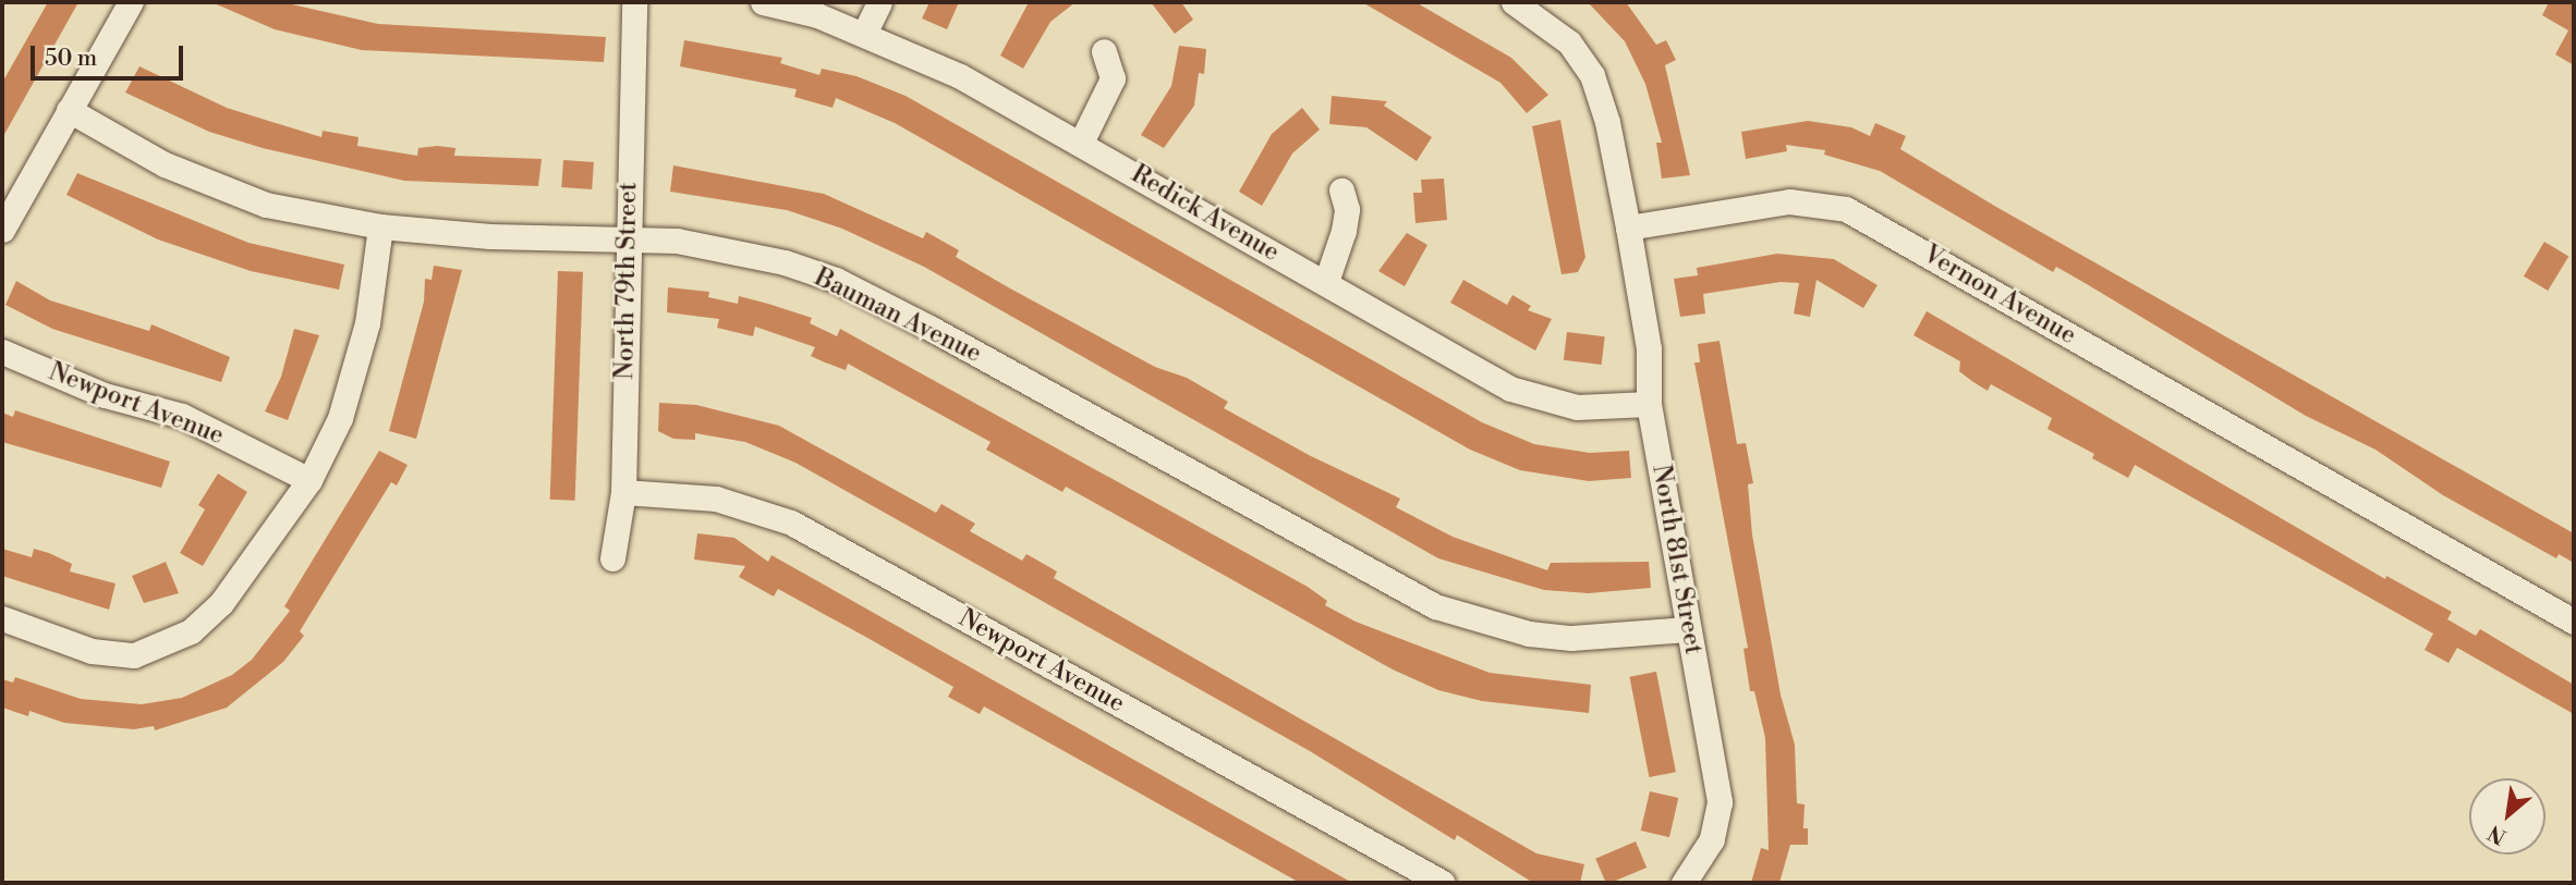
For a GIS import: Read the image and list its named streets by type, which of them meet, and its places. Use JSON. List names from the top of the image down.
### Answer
{
  "streets": {
    "street": [
      "Redick Avenue",
      "North 79th Street",
      "Vernon Avenue",
      "Bauman Avenue",
      "Newport Avenue",
      "North 81st Street"
    ]
  },
  "crossings": [
    ["Redick Avenue", "North 81st Street"],
    ["North 79th Street", "Bauman Avenue"],
    ["North 79th Street", "Newport Avenue"],
    ["Vernon Avenue", "North 81st Street"],
    ["Bauman Avenue", "North 81st Street"]
  ],
  "scale_bar": "50 m",
  "north": "bottom left"
}
